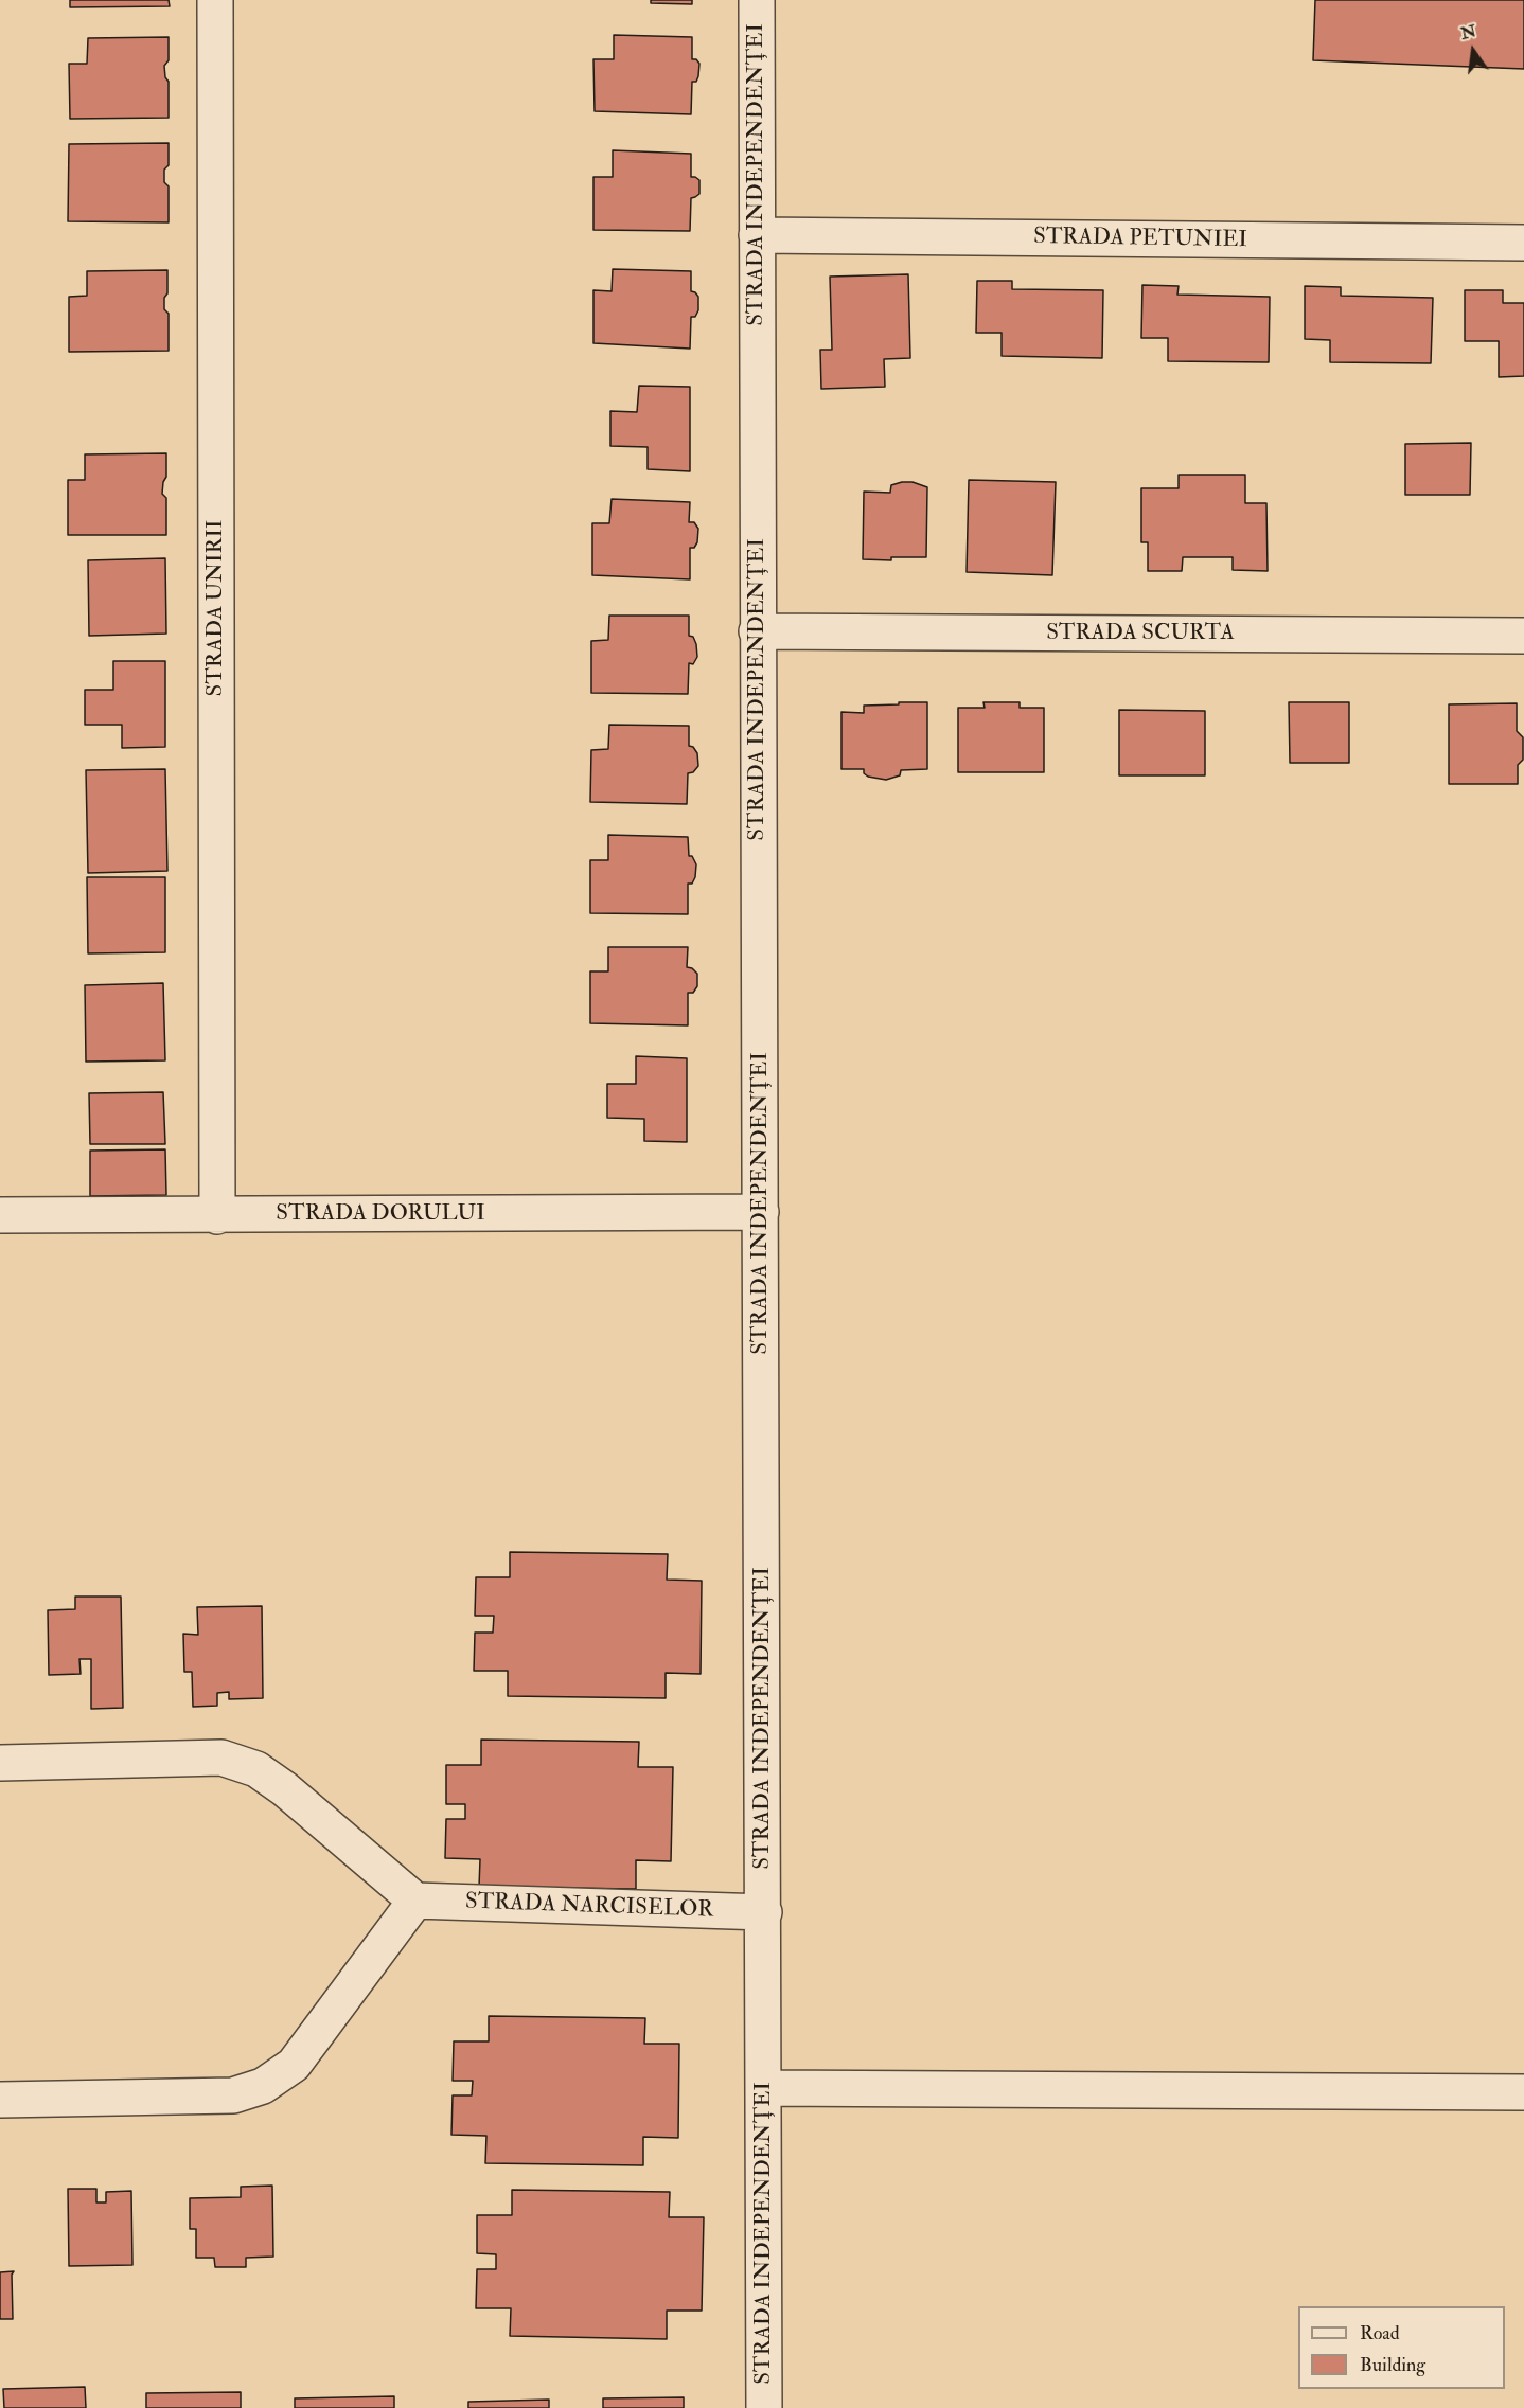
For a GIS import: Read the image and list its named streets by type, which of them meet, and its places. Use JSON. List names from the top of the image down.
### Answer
{
  "streets": {
    "street": [
      "STRADA INDEPENDENȚEI",
      "STRADA PETUNIEI",
      "STRADA UNIRII",
      "STRADA SCURTA",
      "STRADA DORULUI",
      "STRADA NARCISELOR"
    ]
  },
  "crossings": [
    ["STRADA INDEPENDENȚEI", "STRADA PETUNIEI"],
    ["STRADA INDEPENDENȚEI", "STRADA SCURTA"],
    ["STRADA INDEPENDENȚEI", "STRADA DORULUI"],
    ["STRADA INDEPENDENȚEI", "STRADA NARCISELOR"],
    ["STRADA UNIRII", "STRADA DORULUI"]
  ],
  "legend": ["Road", "Building"],
  "north": "top"
}
